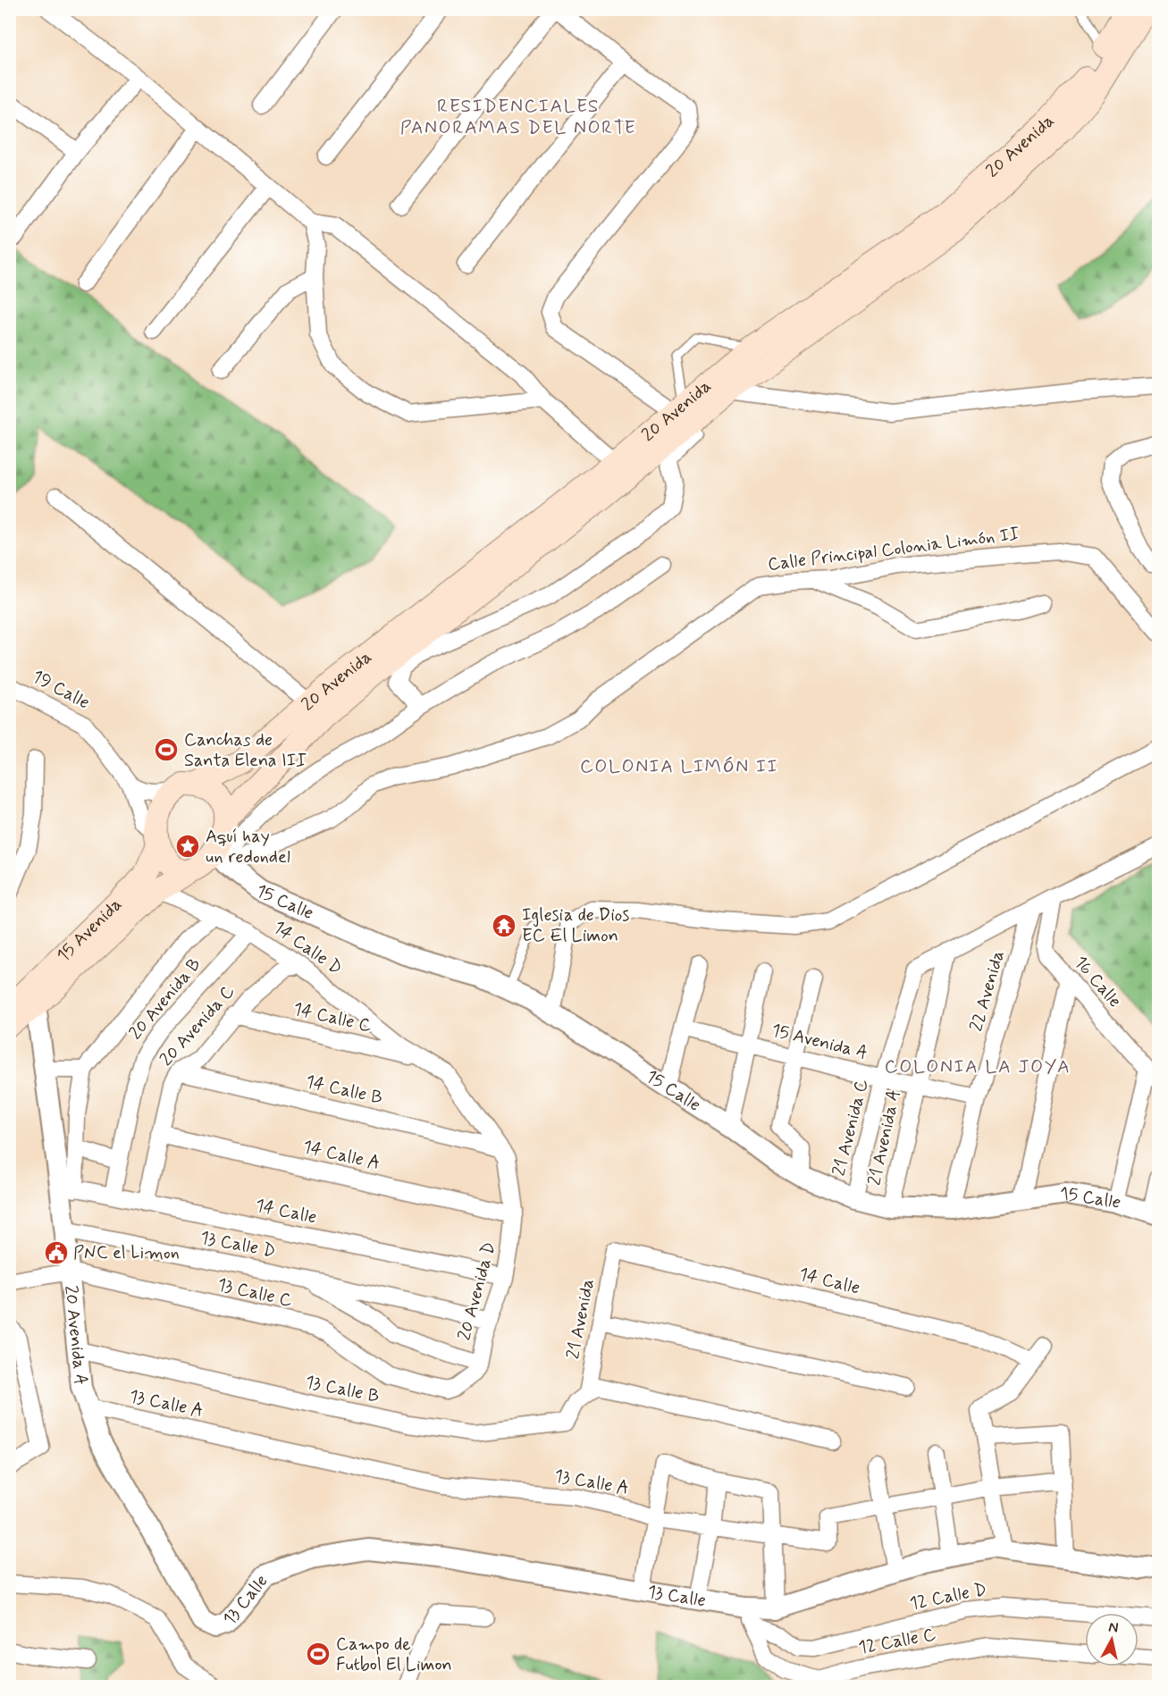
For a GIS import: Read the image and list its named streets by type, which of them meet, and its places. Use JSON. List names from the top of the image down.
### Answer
{
  "streets": {
    "main road": ["20 Avenida", "15 Avenida"],
    "street": [
      "Calle Principal Colonia Limón II",
      "19 Calle",
      "15 Calle",
      "14 Calle D",
      "16 Calle",
      "22 Avenida",
      "20 Avenida B",
      "14 Calle C",
      "20 Avenida C",
      "15 Avenida A",
      "14 Calle B",
      "21 Avenida C",
      "21 Avenida A",
      "14 Calle A",
      "14 Calle",
      "13 Calle D",
      "20 Avenida D",
      "13 Calle C",
      "21 Avenida",
      "20 Avenida A",
      "13 Calle B",
      "13 Calle A",
      "13 Calle",
      "12 Calle D",
      "12 Calle C"
    ]
  },
  "crossings": [
    ["20 Avenida", "Calle Principal Colonia Limón II"],
    ["20 Avenida", "19 Calle"],
    ["20 Avenida", "15 Calle"],
    ["20 Avenida", "15 Avenida"],
    ["Calle Principal Colonia Limón II", "19 Calle"],
    ["Calle Principal Colonia Limón II", "15 Calle"],
    ["Calle Principal Colonia Limón II", "15 Avenida"],
    ["19 Calle", "15 Calle"],
    ["19 Calle", "15 Avenida"],
    ["15 Calle", "15 Avenida"],
    ["15 Calle", "22 Avenida"],
    ["15 Calle", "21 Avenida C"],
    ["15 Calle", "21 Avenida A"],
    ["14 Calle D", "20 Avenida B"],
    ["14 Calle D", "14 Calle C"],
    ["14 Calle D", "20 Avenida C"],
    ["14 Calle D", "20 Avenida D"],
    ["14 Calle D", "20 Avenida A"],
    ["22 Avenida", "15 Avenida A"],
    ["20 Avenida B", "14 Calle"],
    ["14 Calle C", "20 Avenida C"],
    ["14 Calle C", "20 Avenida D"],
    ["20 Avenida C", "14 Calle B"],
    ["20 Avenida C", "14 Calle A"],
    ["20 Avenida C", "14 Calle"],
    ["15 Avenida A", "21 Avenida C"],
    ["15 Avenida A", "21 Avenida A"],
    ["14 Calle B", "20 Avenida D"],
    ["21 Avenida C", "21 Avenida A"],
    ["14 Calle A", "20 Avenida D"],
    ["14 Calle", "20 Avenida D"],
    ["14 Calle", "21 Avenida"],
    ["14 Calle", "20 Avenida A"],
    ["13 Calle D", "20 Avenida D"],
    ["13 Calle D", "13 Calle C"],
    ["13 Calle D", "20 Avenida A"],
    ["20 Avenida D", "13 Calle C"],
    ["13 Calle C", "20 Avenida A"],
    ["21 Avenida", "13 Calle B"],
    ["20 Avenida A", "13 Calle B"],
    ["20 Avenida A", "13 Calle A"],
    ["20 Avenida A", "13 Calle"],
    ["13 Calle", "12 Calle D"],
    ["13 Calle", "12 Calle C"],
    ["12 Calle D", "12 Calle C"]
  ],
  "districts": ["RESIDENCIALES PANORAMAS DEL NORTE", "COLONIA LIMÓN II", "COLONIA LA JOYA"],
  "places": {
    "sports": ["Canchas de Santa Elena III", "Campo de Futbol El Limon"],
    "place": ["Aquí hay un redondel"],
    "temple": ["Iglesia de Dios EC El Limon"],
    "public building": ["PNC el Limon"]
  },
  "north": "top"
}
